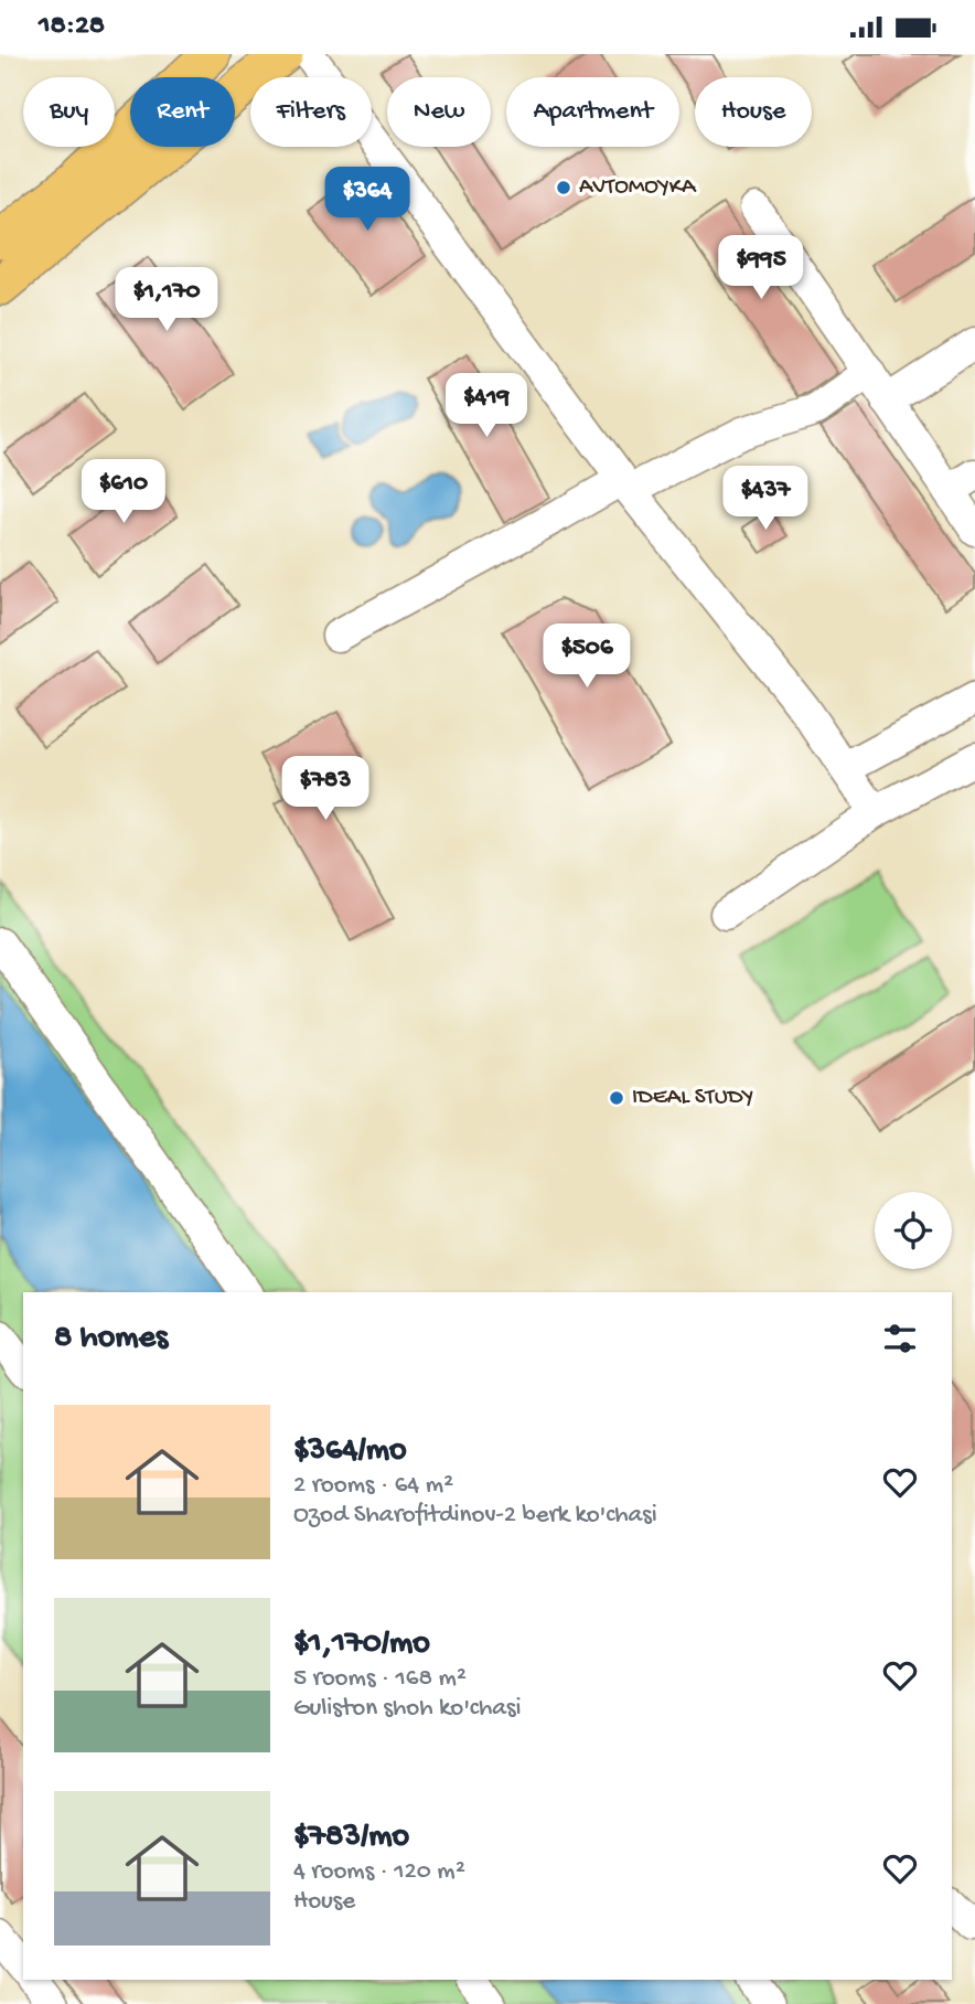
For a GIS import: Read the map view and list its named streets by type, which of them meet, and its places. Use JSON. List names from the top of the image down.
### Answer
{
  "places": ["AVTOMOYKA", "IDEAL STUDY"],
  "page": {
    "status": "18:28",
    "chip": [
      "Buy",
      "Rent",
      "Filters",
      "New",
      "Apartment",
      "House"
    ],
    "price": [
      "$364",
      "$995",
      "$1,170",
      "$419",
      "$610",
      "$437",
      "$506",
      "$783"
    ],
    "heading": "8 homes",
    "list": [
      {
        "name": "$364/mo",
        "note": "2 rooms · 64 m² · Ozod Sharofitdinov-2 berk ko'chasi"
      },
      {
        "name": "$1,170/mo",
        "note": "5 rooms · 168 m² · Guliston shoh ko'chasi"
      },
      {
        "name": "$783/mo",
        "note": "4 rooms · 120 m² · House"
      }
    ]
  }
}
